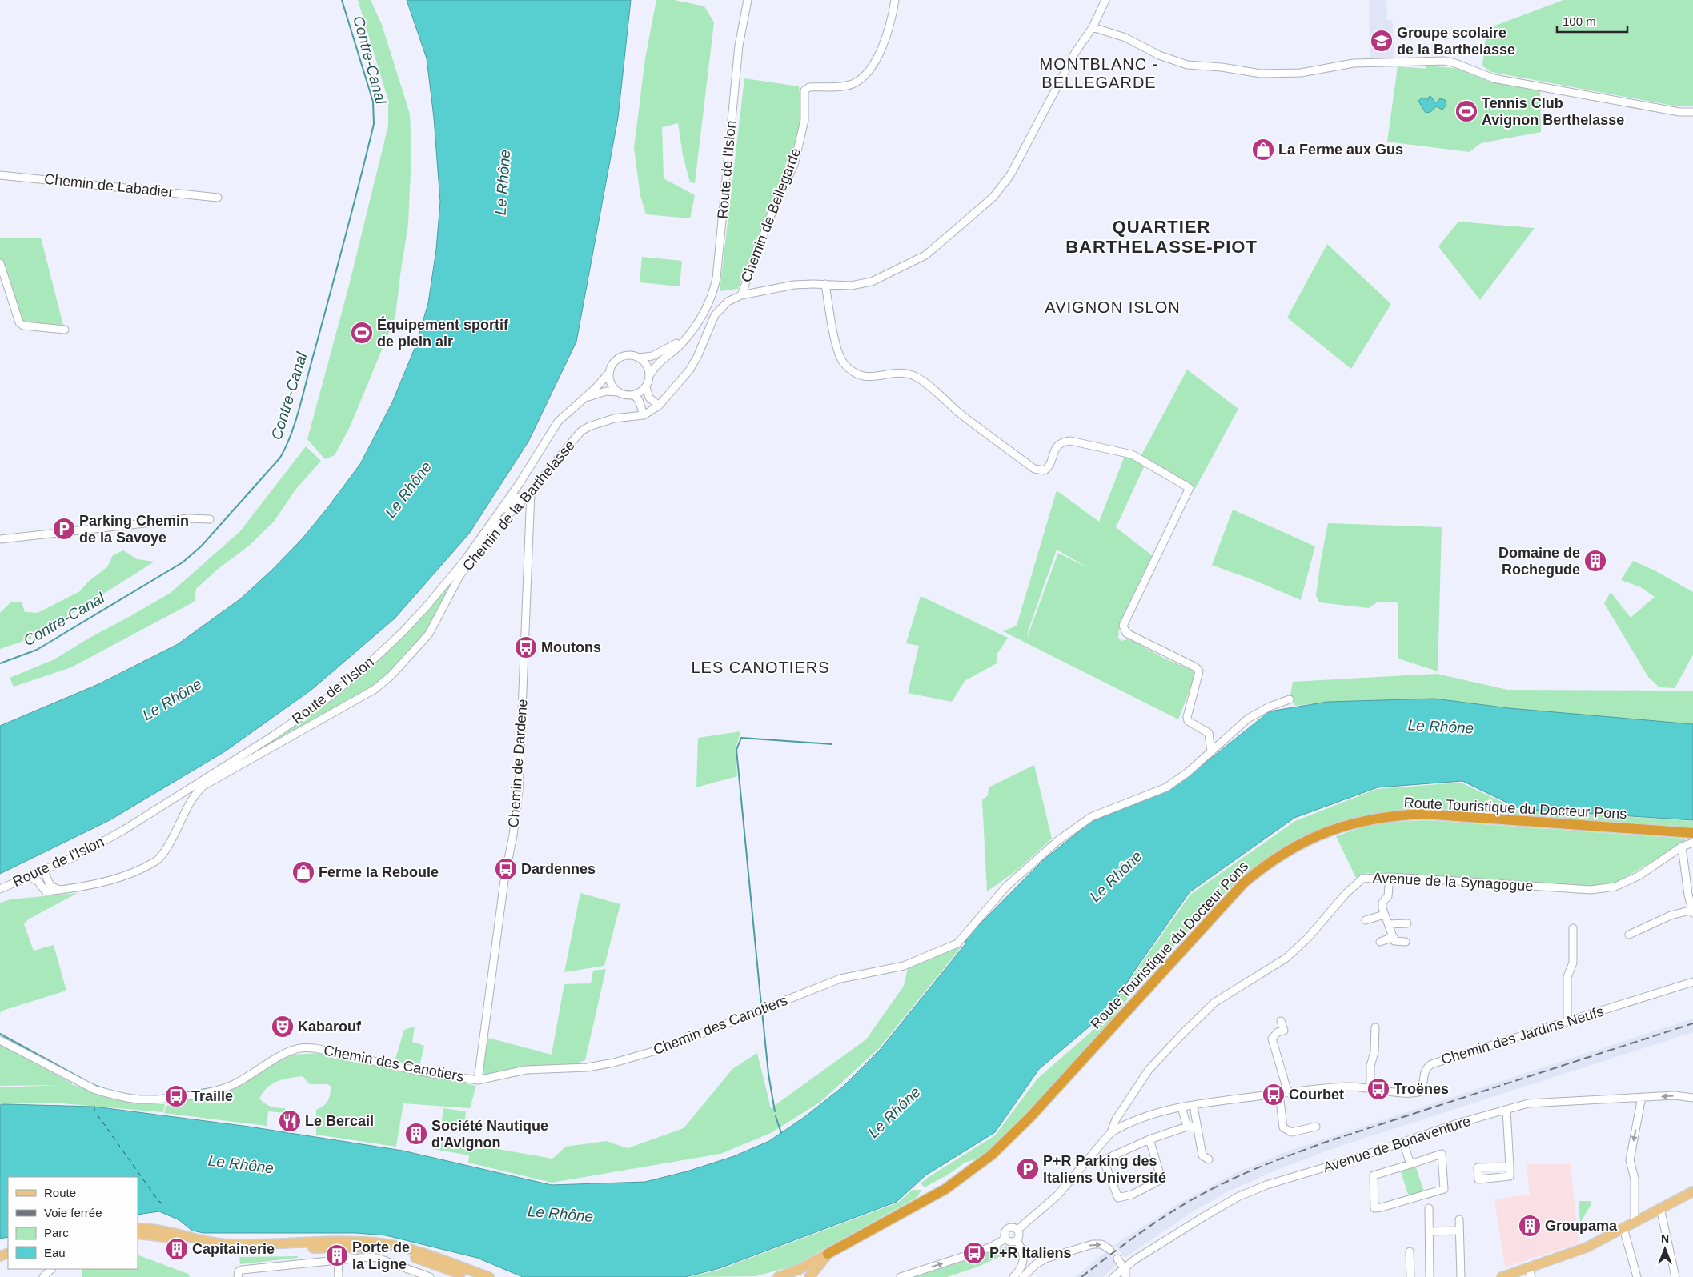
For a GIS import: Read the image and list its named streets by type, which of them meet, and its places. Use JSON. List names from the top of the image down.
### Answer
{
  "streets": {
    "highway": ["Route Touristique du Docteur Pons"],
    "street": [
      "Route de l'Islon",
      "Chemin de Labadier",
      "Chemin de Bellegarde",
      "Chemin de la Barthelasse",
      "Chemin de Dardene",
      "Avenue de la Synagogue",
      "Chemin des Canotiers",
      "Chemin des Jardins Neufs",
      "Avenue de Bonaventure"
    ]
  },
  "crossings": [
    ["Route de l'Islon", "Chemin de la Barthelasse"],
    ["Chemin de Bellegarde", "Chemin de la Barthelasse"],
    ["Chemin de la Barthelasse", "Chemin de Dardene"],
    ["Chemin de Dardene", "Chemin des Canotiers"],
    ["Route Touristique du Docteur Pons", "Avenue de la Synagogue"],
    ["Avenue de la Synagogue", "Chemin des Jardins Neufs"]
  ],
  "districts": [
    "MONTBLANC - BELLEGARDE",
    "QUARTIER BARTHELASSE-PIOT",
    "AVIGNON ISLON",
    "LES CANOTIERS"
  ],
  "water": ["Contre-Canal", "Le Rhône"],
  "places": {
    "school or university": ["Groupe scolaire de la Barthelasse"],
    "sports": ["Tennis Club Avignon Berthelasse", "Équipement sportif de plein air"],
    "shop": ["La Ferme aux Gus", "Ferme la Reboule"],
    "parking": ["Parking Chemin de la Savoye", "P+R Parking des Italiens Université"],
    "building": [
      "Domaine de Rochegude",
      "Société Nautique d'Avignon",
      "Groupama",
      "Capitainerie",
      "Porte de la Ligne"
    ],
    "bus stop": [
      "Moutons",
      "Dardennes",
      "Troënes",
      "Courbet",
      "Traille",
      "P+R Italiens"
    ],
    "theatre": ["Kabarouf"],
    "restaurant": ["Le Bercail"]
  },
  "legend": [
    "Route",
    "Voie ferrée",
    "Parc",
    "Eau"
  ],
  "scale_bar": "100 m",
  "north": "top"
}
